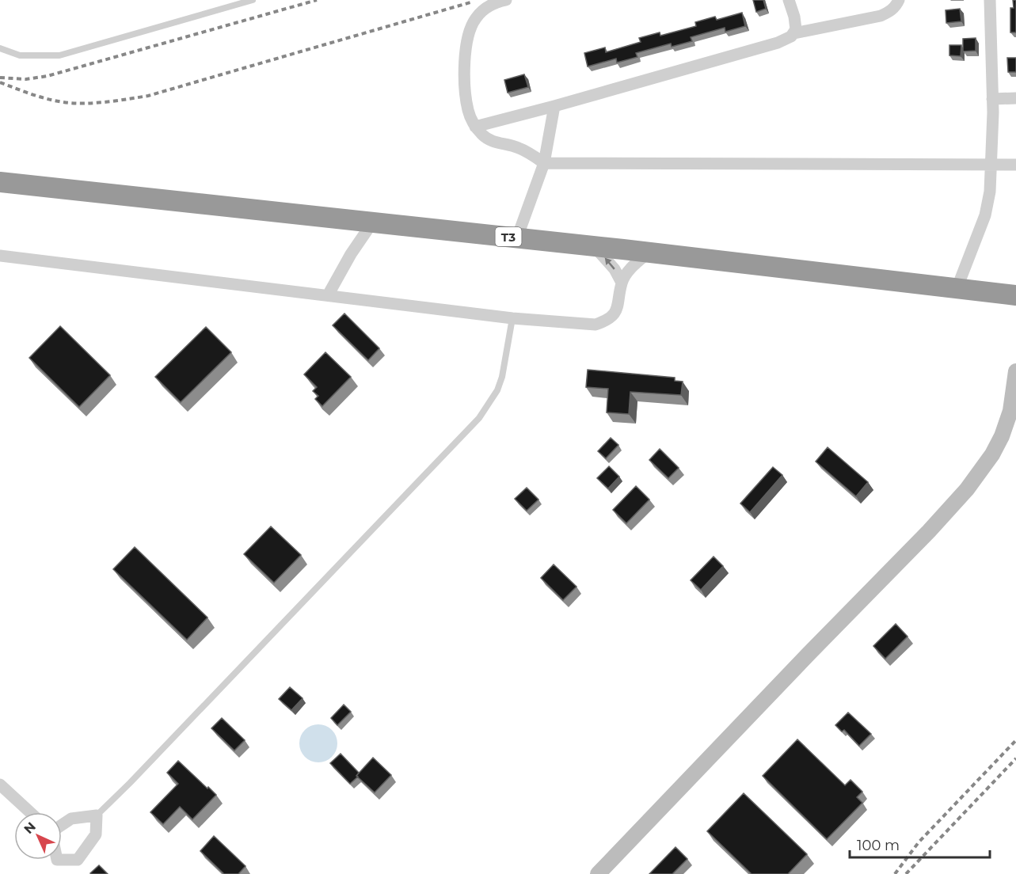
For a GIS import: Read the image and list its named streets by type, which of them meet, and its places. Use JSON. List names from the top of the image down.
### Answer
{
  "streets": {
    "highway": ["T3"]
  },
  "scale_bar": "100 m",
  "north": "top left"
}
